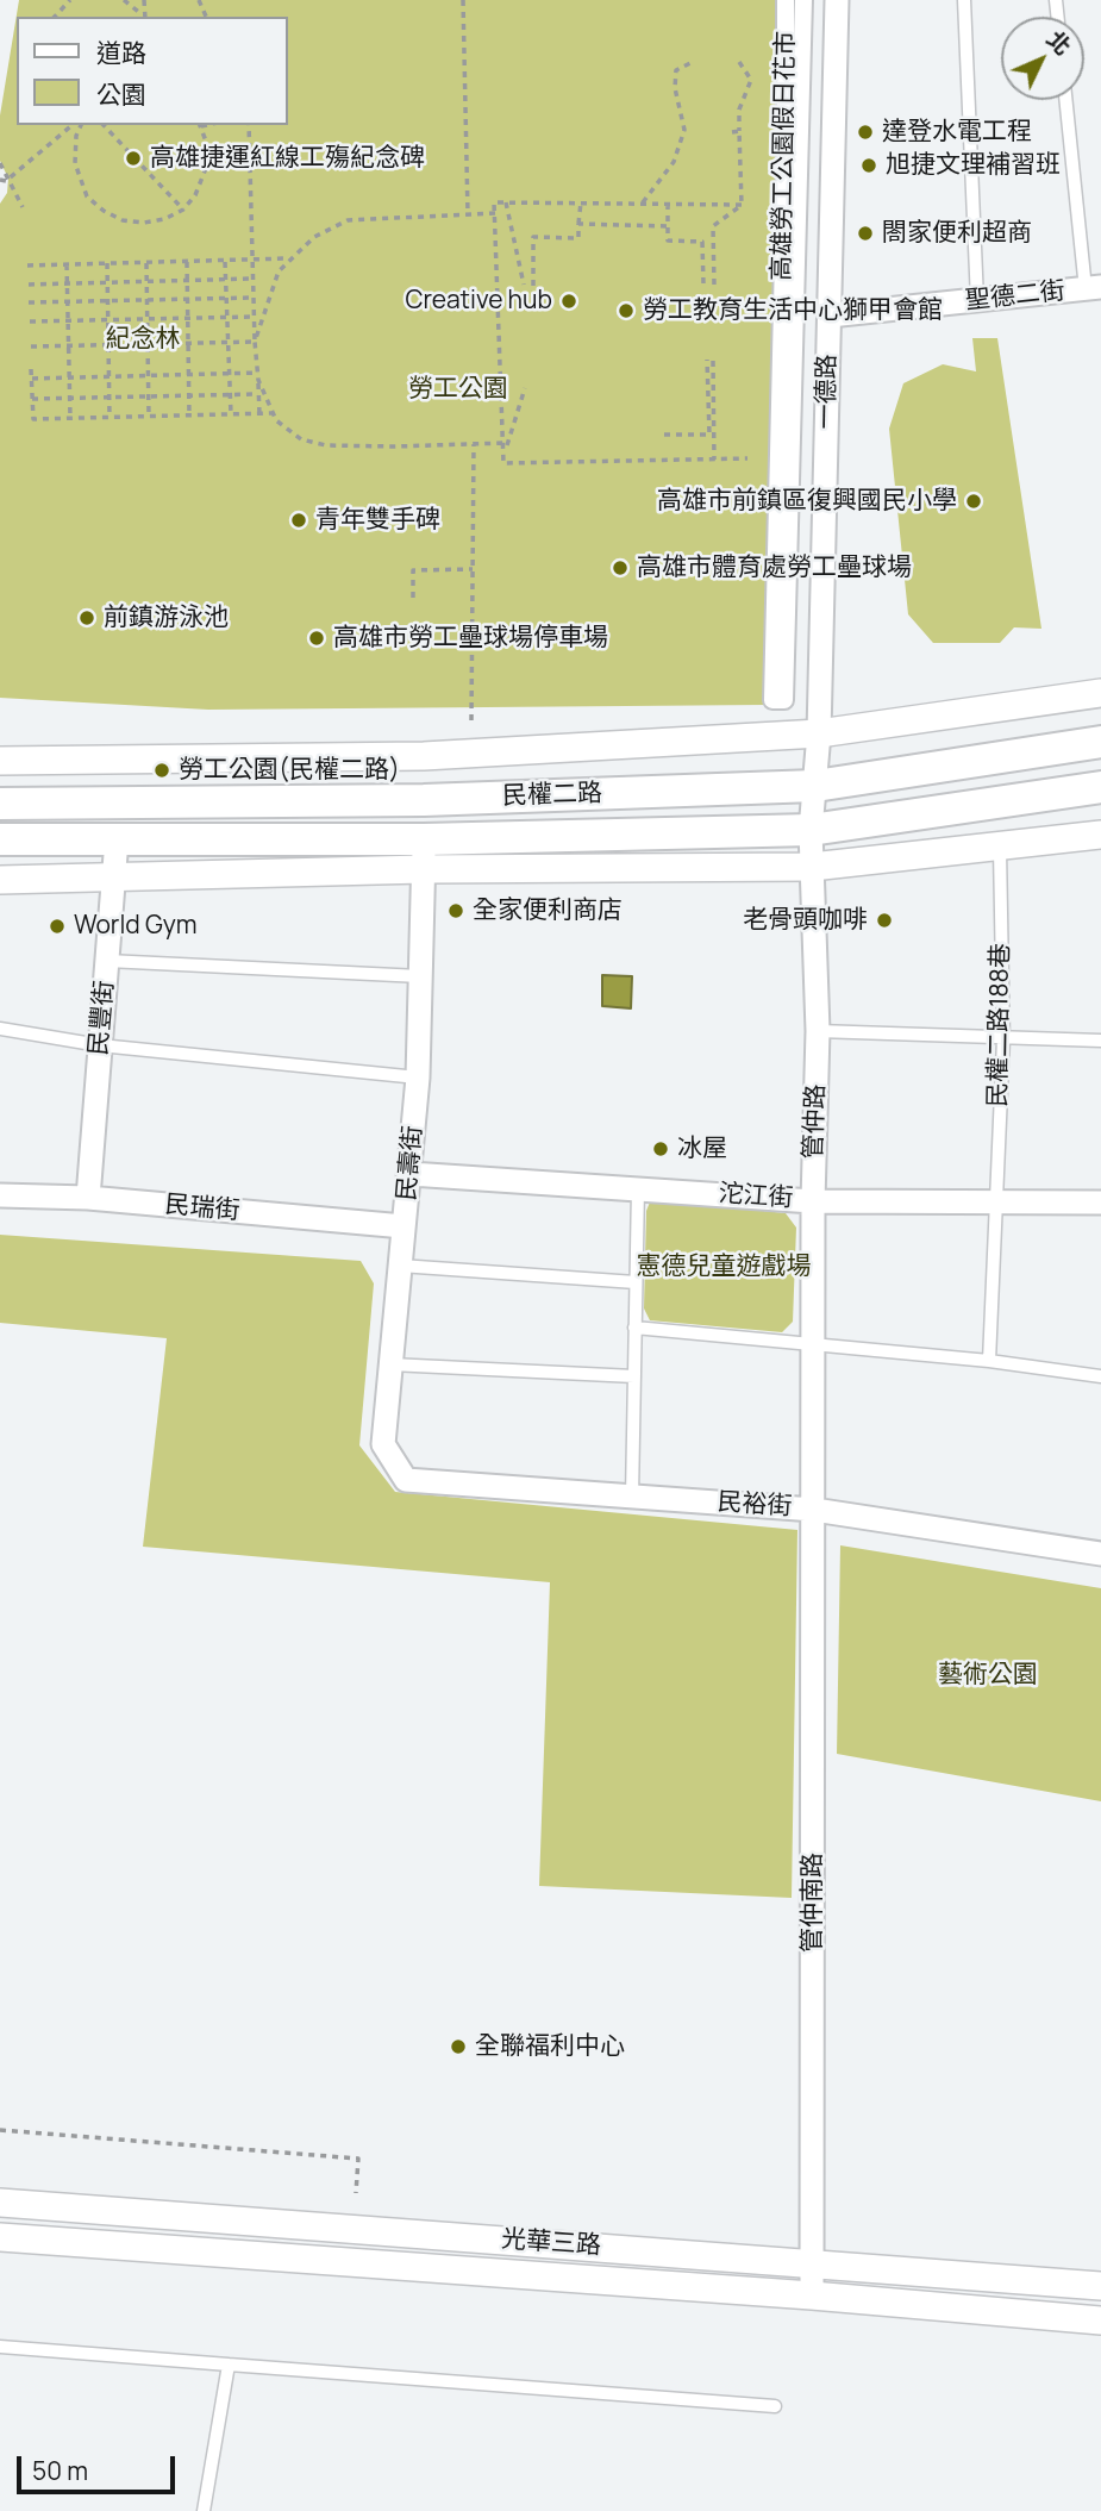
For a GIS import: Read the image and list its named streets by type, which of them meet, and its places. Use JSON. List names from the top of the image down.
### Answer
{
  "streets": {
    "main road": ["民權二路"],
    "street": [
      "高雄勞工公園假日花市",
      "聖德二街",
      "一德路",
      "民豐街",
      "管仲路",
      "民壽街",
      "沱江街",
      "民瑞街",
      "民裕街",
      "管仲南路",
      "光華三路"
    ],
    "lane": ["民權二路188巷"]
  },
  "crossings": [
    ["聖德二街", "一德路"],
    ["一德路", "民權二路"],
    ["一德路", "管仲路"],
    ["民權二路", "民豐街"],
    ["民權二路", "民權二路188巷"],
    ["民權二路", "管仲路"],
    ["民權二路", "民壽街"],
    ["民豐街", "民瑞街"],
    ["民權二路188巷", "沱江街"],
    ["管仲路", "沱江街"],
    ["管仲路", "民裕街"],
    ["管仲路", "管仲南路"],
    ["民壽街", "沱江街"],
    ["民壽街", "民瑞街"],
    ["民壽街", "民裕街"],
    ["民裕街", "管仲南路"],
    ["管仲南路", "光華三路"]
  ],
  "parks": [
    "紀念林",
    "勞工公園",
    "憲德兒童遊戲場",
    "藝術公園"
  ],
  "places": [
    "達登水電工程",
    "高雄捷運紅線工殤紀念碑",
    "旭捷文理補習班",
    "閤家便利超商",
    "Creative hub",
    "勞工教育生活中心獅甲會館",
    "高雄市前鎮區復興國民小學",
    "青年雙手碑",
    "高雄市體育處勞工壘球場",
    "前鎮游泳池",
    "高雄市勞工壘球場停車場",
    "勞工公園(民權二路)",
    "全家便利商店",
    "老骨頭咖啡",
    "World Gym",
    "冰屋",
    "全聯福利中心"
  ],
  "legend": ["道路", "公園"],
  "scale_bar": "50 m",
  "north": "top right"
}
